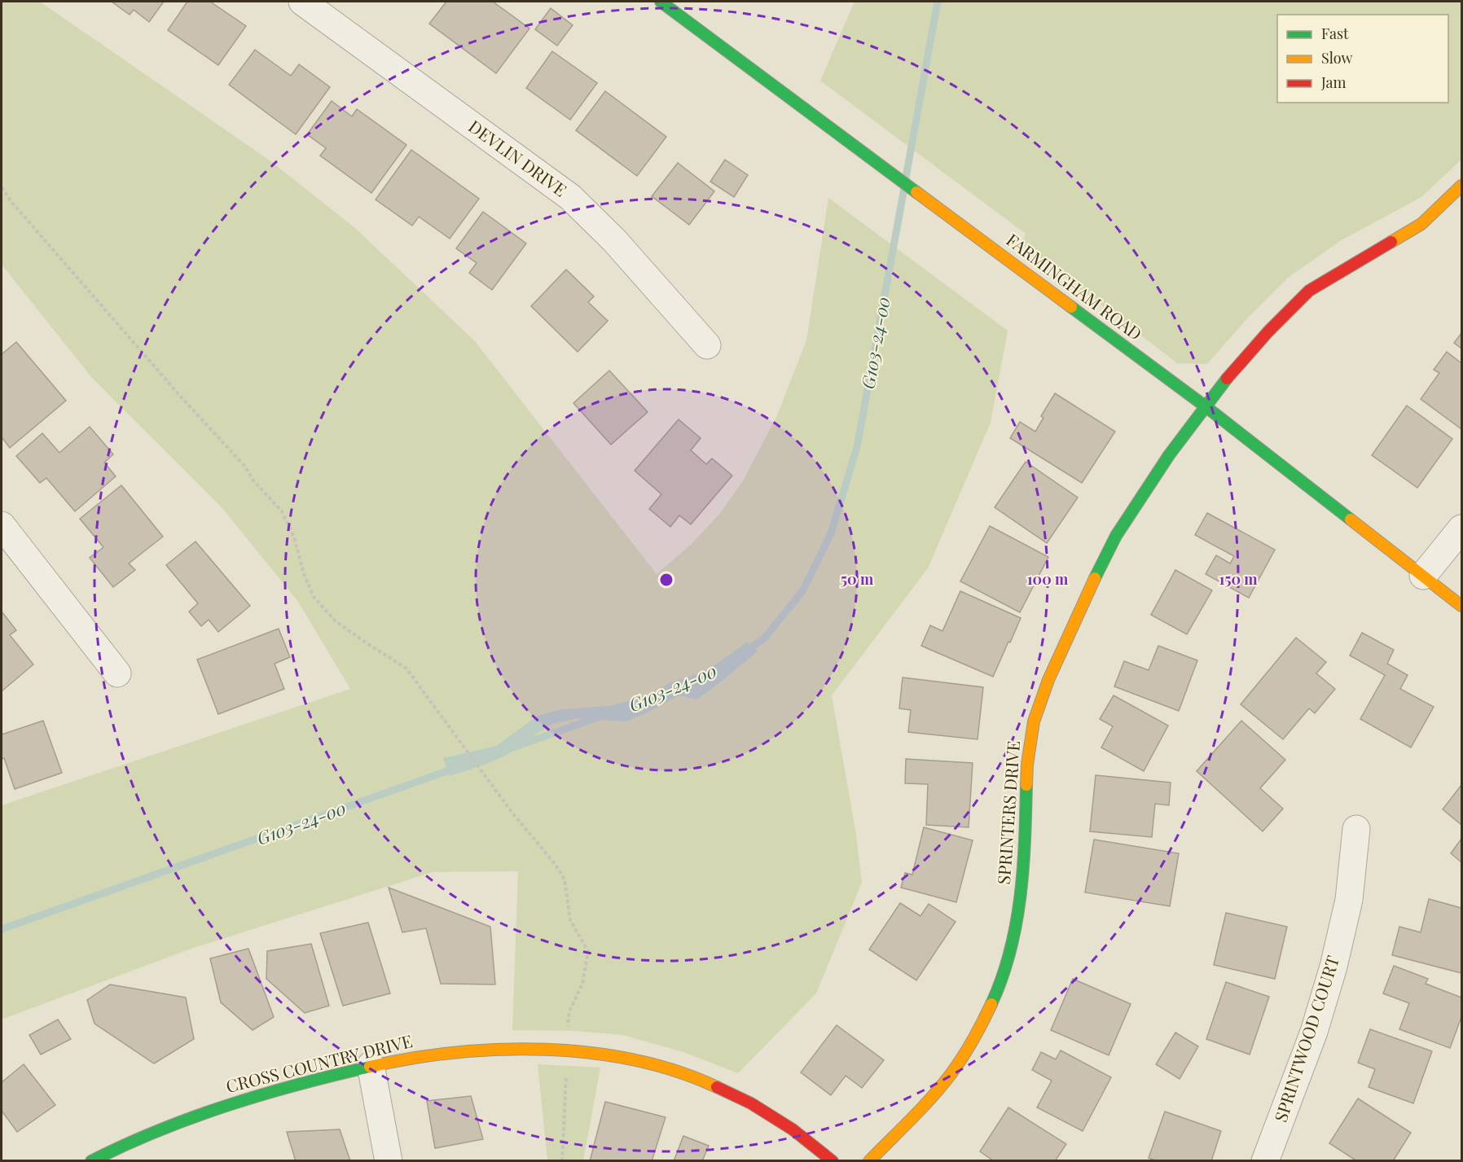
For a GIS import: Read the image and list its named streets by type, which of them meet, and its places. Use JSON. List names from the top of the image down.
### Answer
{
  "streets": {
    "street": [
      "DEVLIN DRIVE",
      "FARMINGHAM ROAD",
      "SPRINTERS DRIVE",
      "SPRINTWOOD COURT",
      "CROSS COUNTRY DRIVE"
    ]
  },
  "crossings": [
    ["FARMINGHAM ROAD", "SPRINTERS DRIVE"]
  ],
  "water": ["G103-24-00"],
  "legend": ["Fast", "Slow", "Jam"],
  "rings": ["50 m", "100 m", "150 m"]
}
